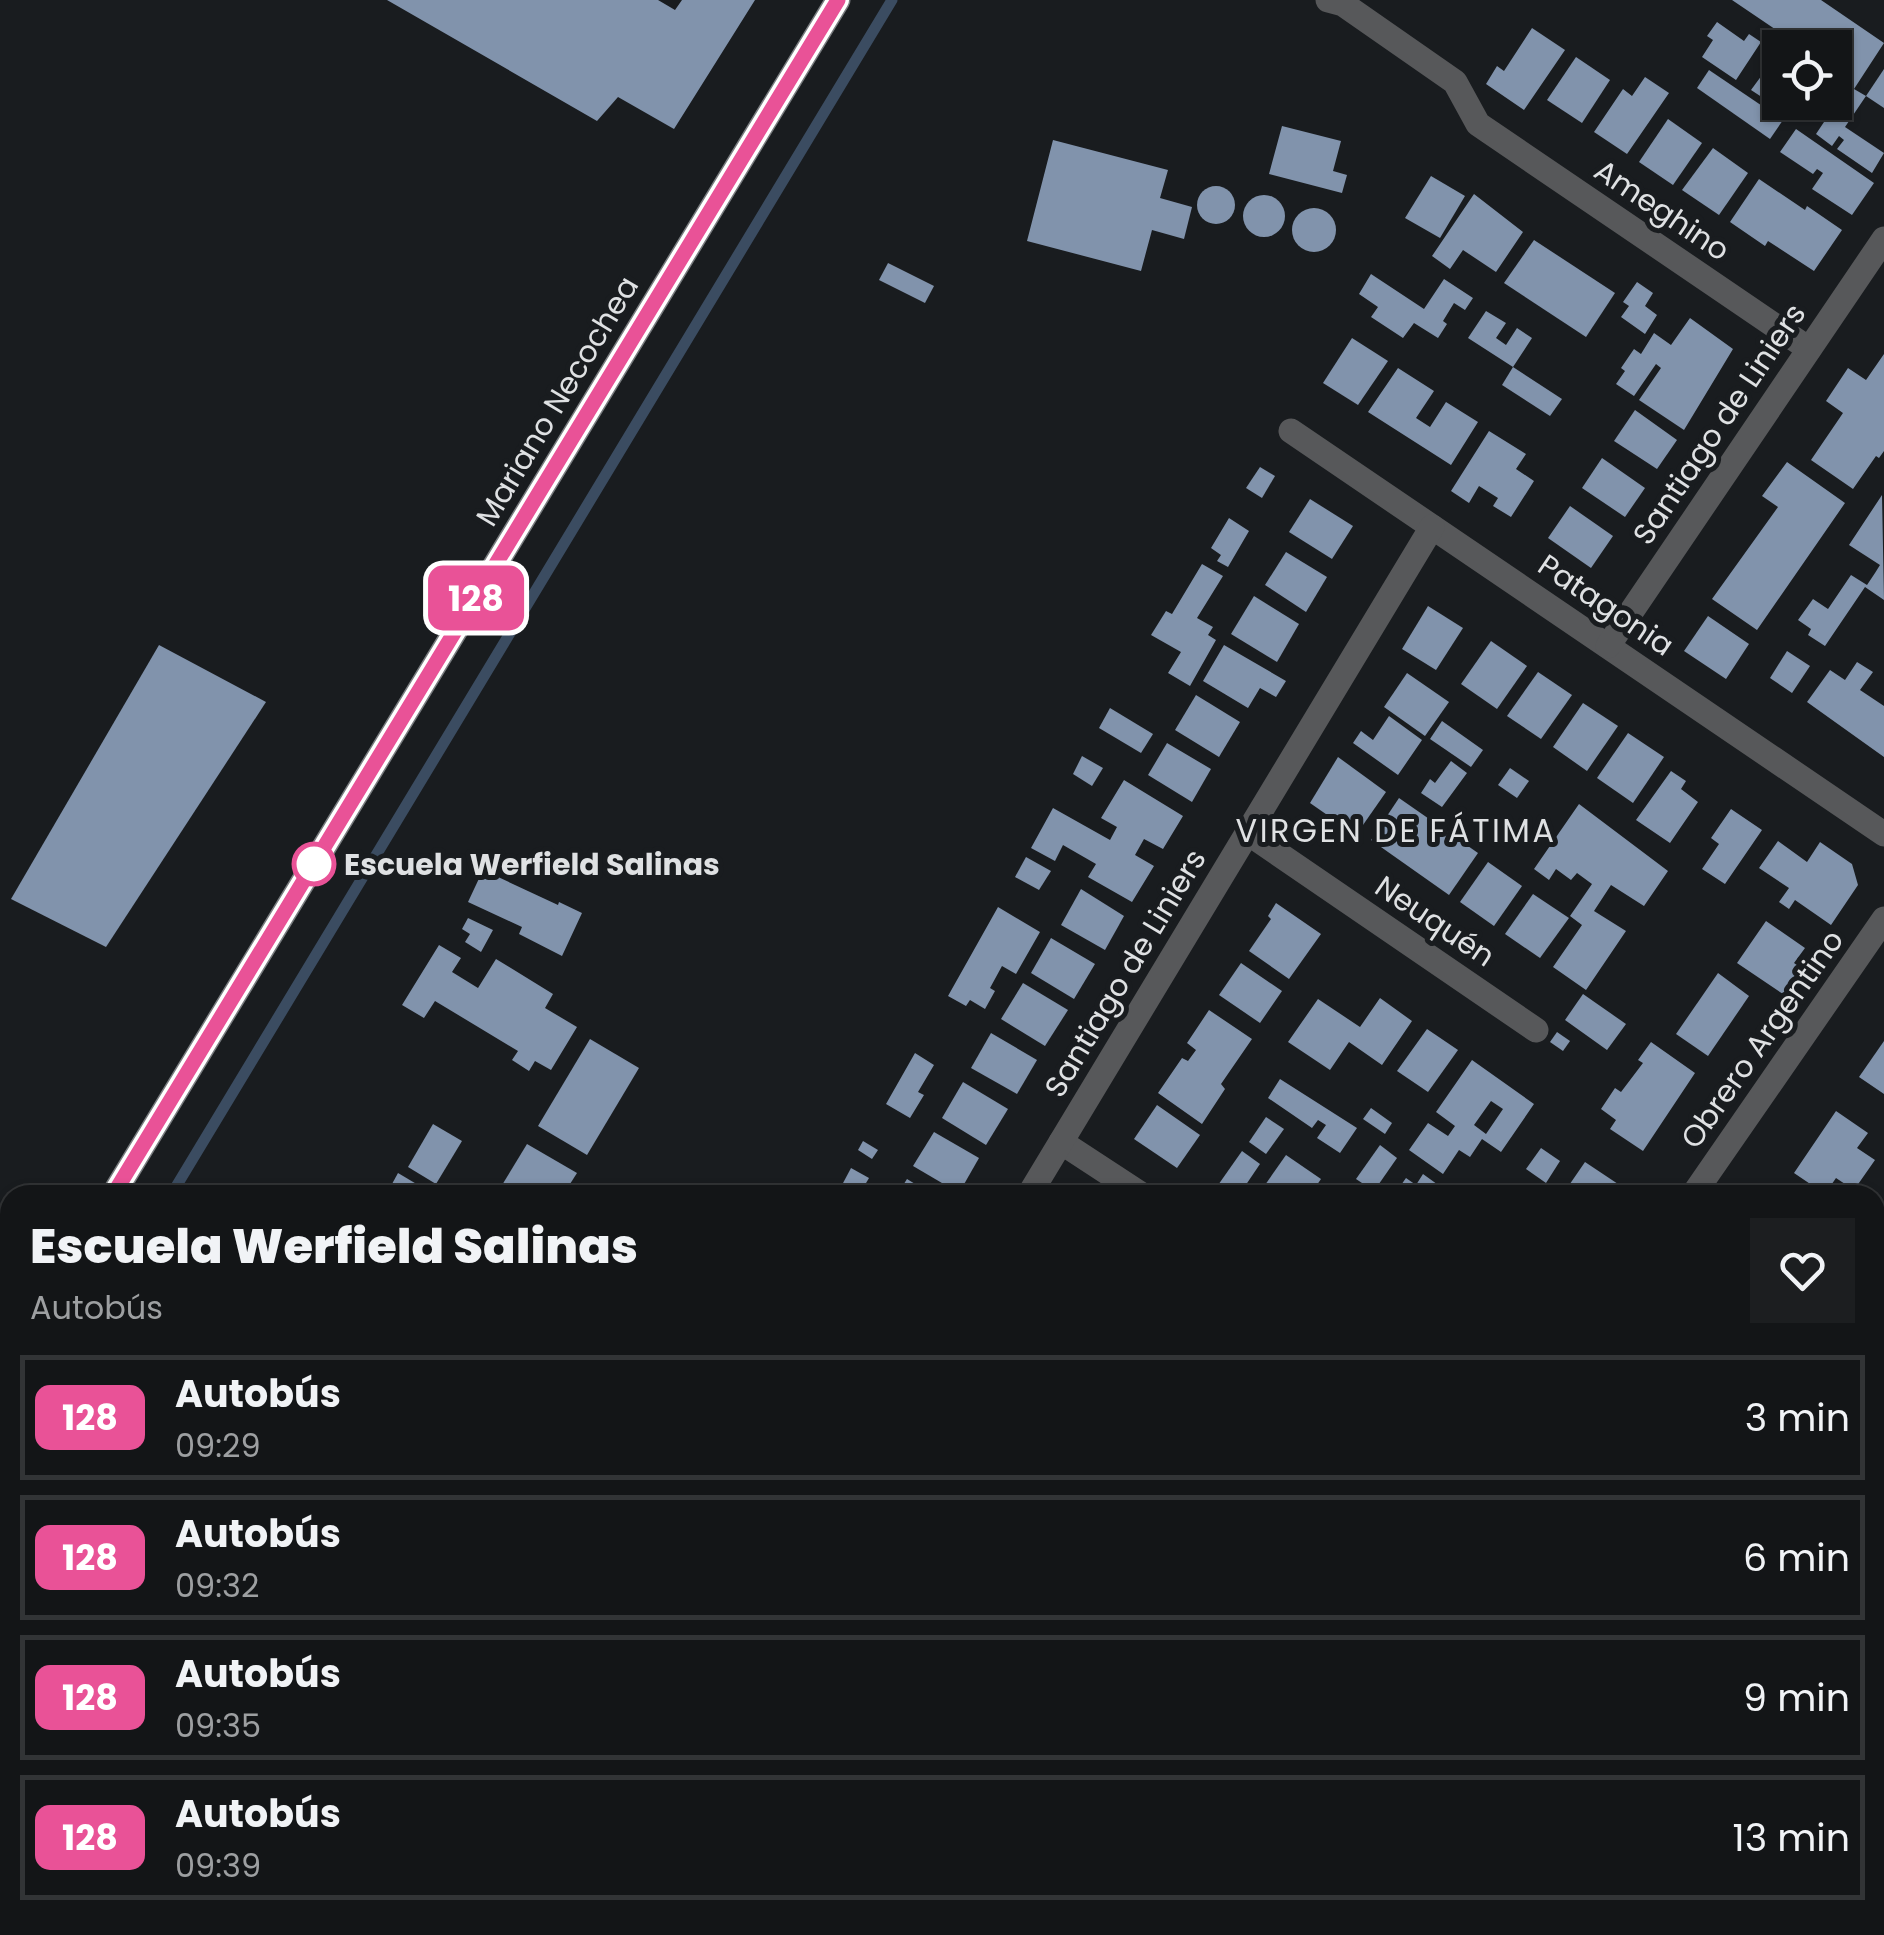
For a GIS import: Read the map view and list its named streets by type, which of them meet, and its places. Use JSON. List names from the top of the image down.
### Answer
{
  "streets": {
    "main road": ["Mariano Necochea"],
    "street": [
      "Ameghino",
      "Santiago de Liniers",
      "Patagonia",
      "Neuquén",
      "Obrero Argentino"
    ]
  },
  "crossings": [
    ["Ameghino", "Santiago de Liniers"],
    ["Santiago de Liniers", "Patagonia"],
    ["Santiago de Liniers", "Neuquén"]
  ],
  "districts": ["VIRGEN DE FÁTIMA"],
  "places": ["Escuela Werfield Salinas"],
  "lines": ["bus line 128"],
  "page": {
    "on_map": "128",
    "heading": ["Escuela Werfield Salinas", "Autobús"],
    "list": [
      {
        "mark": "128",
        "name": "Autobús",
        "note": "09:29",
        "value": "3 min"
      },
      {
        "mark": "128",
        "name": "Autobús",
        "note": "09:32",
        "value": "6 min"
      },
      {
        "mark": "128",
        "name": "Autobús",
        "note": "09:35",
        "value": "9 min"
      },
      {
        "mark": "128",
        "name": "Autobús",
        "note": "09:39",
        "value": "13 min"
      }
    ]
  }
}
